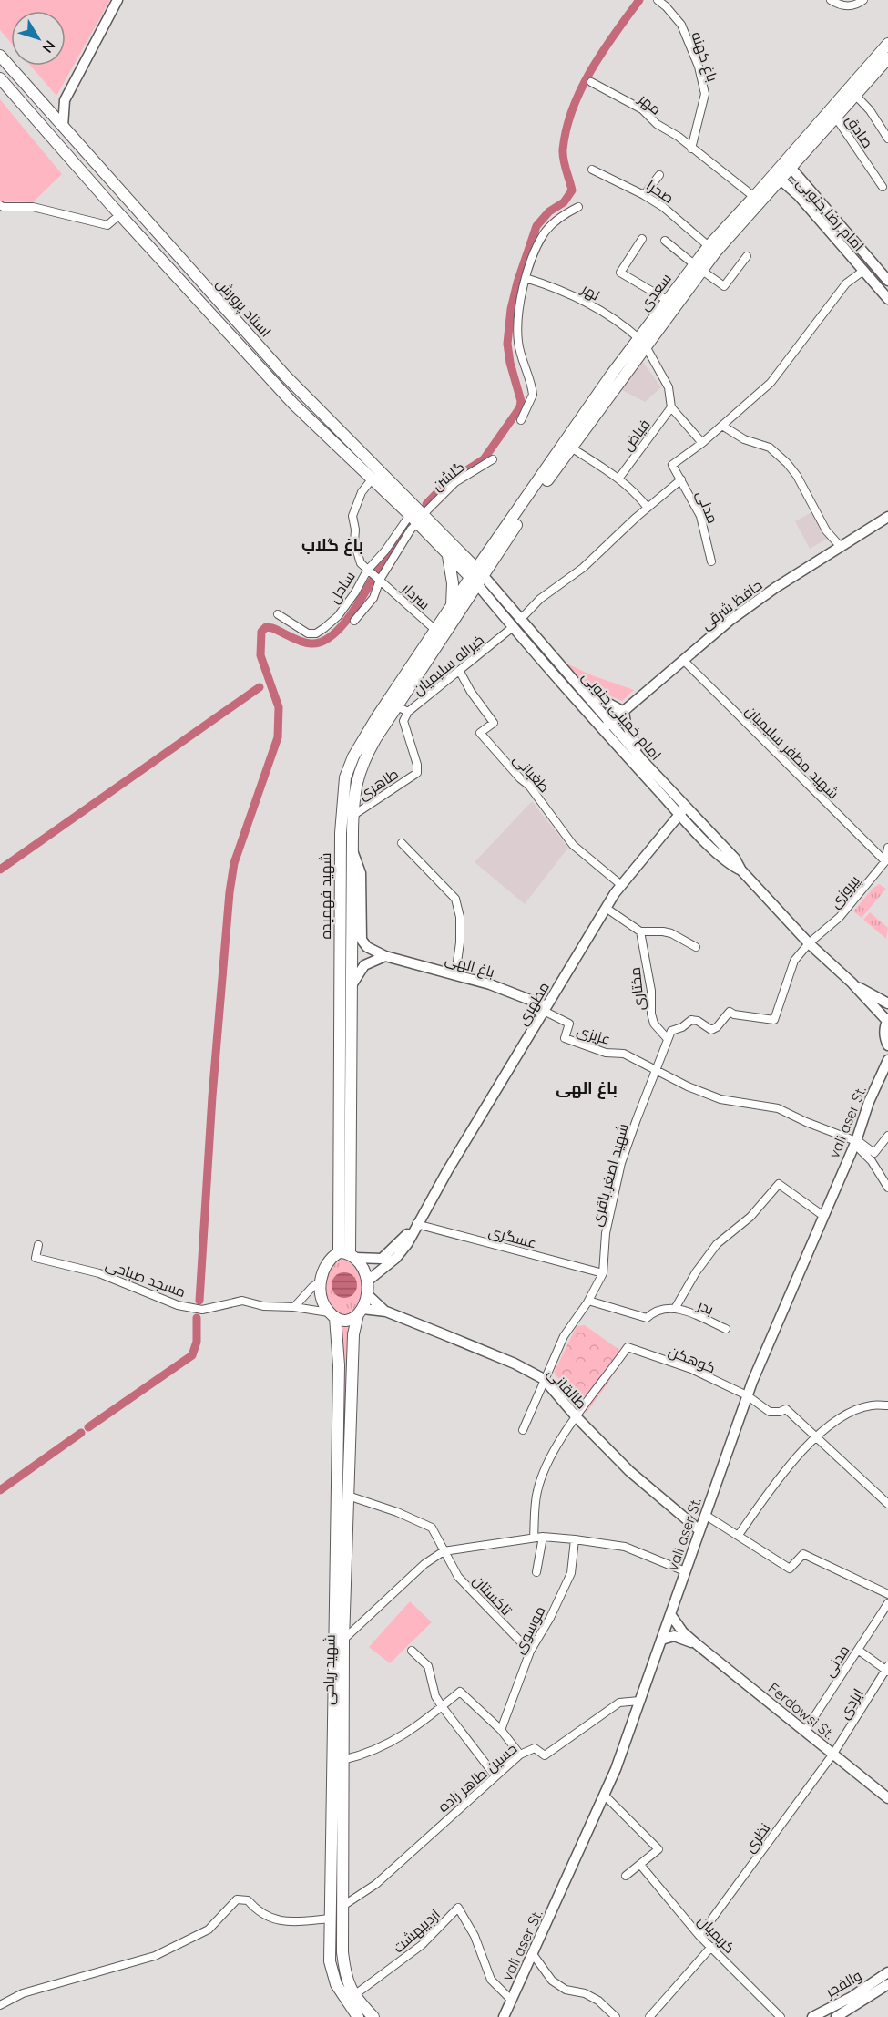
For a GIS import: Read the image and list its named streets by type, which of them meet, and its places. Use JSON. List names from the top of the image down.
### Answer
{
  "streets": {
    "main road": [
      "سعدی",
      "استاد پرورش",
      "شهید فهمیده",
      "شهید ریاحی"
    ],
    "street": [
      "باغ کهنه",
      "مهر",
      "صادق",
      "صحرا",
      "امام رضا جنوبی",
      "نهر",
      "فیاض",
      "گلشن",
      "مدنی",
      "ساحل",
      "سردار",
      "حافظ شرقی",
      "خیراله سلیمیان",
      "امام خمینی جنوبی",
      "شهید مظفر سلیمیان",
      "طغیانی",
      "طاهری",
      "پیروزی",
      "باغ الهی",
      "مختاری",
      "مطهری",
      "عزیزی",
      "vali aser St.",
      "شهید اصغر باقری",
      "عسگری",
      "مسجد صباحی",
      "بدر",
      "کوهکن",
      "طالقانی",
      "تاکستان",
      "موسوی",
      "ایزدی",
      "Ferdowsi St.",
      "حسین طاهر زاده",
      "نظری",
      "اردیبهشت",
      "کریمیان",
      "والفجر"
    ]
  },
  "crossings": [
    ["باغ کهنه", "مهر"],
    ["صادق", "سعدی"],
    ["صحرا", "سعدی"],
    ["امام رضا جنوبی", "سعدی"],
    ["نهر", "سعدی"],
    ["سعدی", "استاد پرورش"],
    ["سعدی", "امام خمینی جنوبی"],
    ["سعدی", "شهید فهمیده"],
    ["استاد پرورش", "گلشن"],
    ["استاد پرورش", "ساحل"],
    ["استاد پرورش", "امام خمینی جنوبی"],
    ["استاد پرورش", "شهید فهمیده"],
    ["گلشن", "ساحل"],
    ["مدنی", "Ferdowsi St."],
    ["ساحل", "سردار"],
    ["سردار", "شهید فهمیده"],
    ["حافظ شرقی", "امام خمینی جنوبی"],
    ["حافظ شرقی", "شهید مظفر سلیمیان"],
    ["خیراله سلیمیان", "امام خمینی جنوبی"],
    ["خیراله سلیمیان", "طغیانی"],
    ["خیراله سلیمیان", "طاهری"],
    ["خیراله سلیمیان", "شهید فهمیده"],
    ["امام خمینی جنوبی", "پیروزی"],
    ["امام خمینی جنوبی", "شهید فهمیده"],
    ["امام خمینی جنوبی", "مطهری"],
    ["شهید مظفر سلیمیان", "پیروزی"],
    ["طغیانی", "مطهری"],
    ["طاهری", "شهید فهمیده"],
    ["پیروزی", "مختاری"],
    ["پیروزی", "شهید اصغر باقری"],
    ["شهید فهمیده", "باغ الهی"],
    ["شهید فهمیده", "شهید ریاحی"],
    ["باغ الهی", "مطهری"],
    ["باغ الهی", "عزیزی"],
    ["مختاری", "شهید اصغر باقری"],
    ["مطهری", "عزیزی"],
    ["مطهری", "عسگری"],
    ["عزیزی", "شهید اصغر باقری"],
    ["vali aser St.", "کوهکن"],
    ["vali aser St.", "طالقانی"],
    ["vali aser St.", "Ferdowsi St."],
    ["vali aser St.", "حسین طاهر زاده"],
    ["vali aser St.", "اردیبهشت"],
    ["شهید اصغر باقری", "عسگری"],
    ["شهید اصغر باقری", "طالقانی"],
    ["کوهکن", "طالقانی"],
    ["تاکستان", "موسوی"],
    ["تاکستان", "شهید ریاحی"],
    ["شهید ریاحی", "حسین طاهر زاده"],
    ["شهید ریاحی", "اردیبهشت"],
    ["ایزدی", "Ferdowsi St."],
    ["ایزدی", "نظری"],
    ["Ferdowsi St.", "نظری"],
    ["نظری", "کریمیان"]
  ],
  "districts": ["باغ گلاب", "باغ الهی"],
  "north": "bottom right"
}
